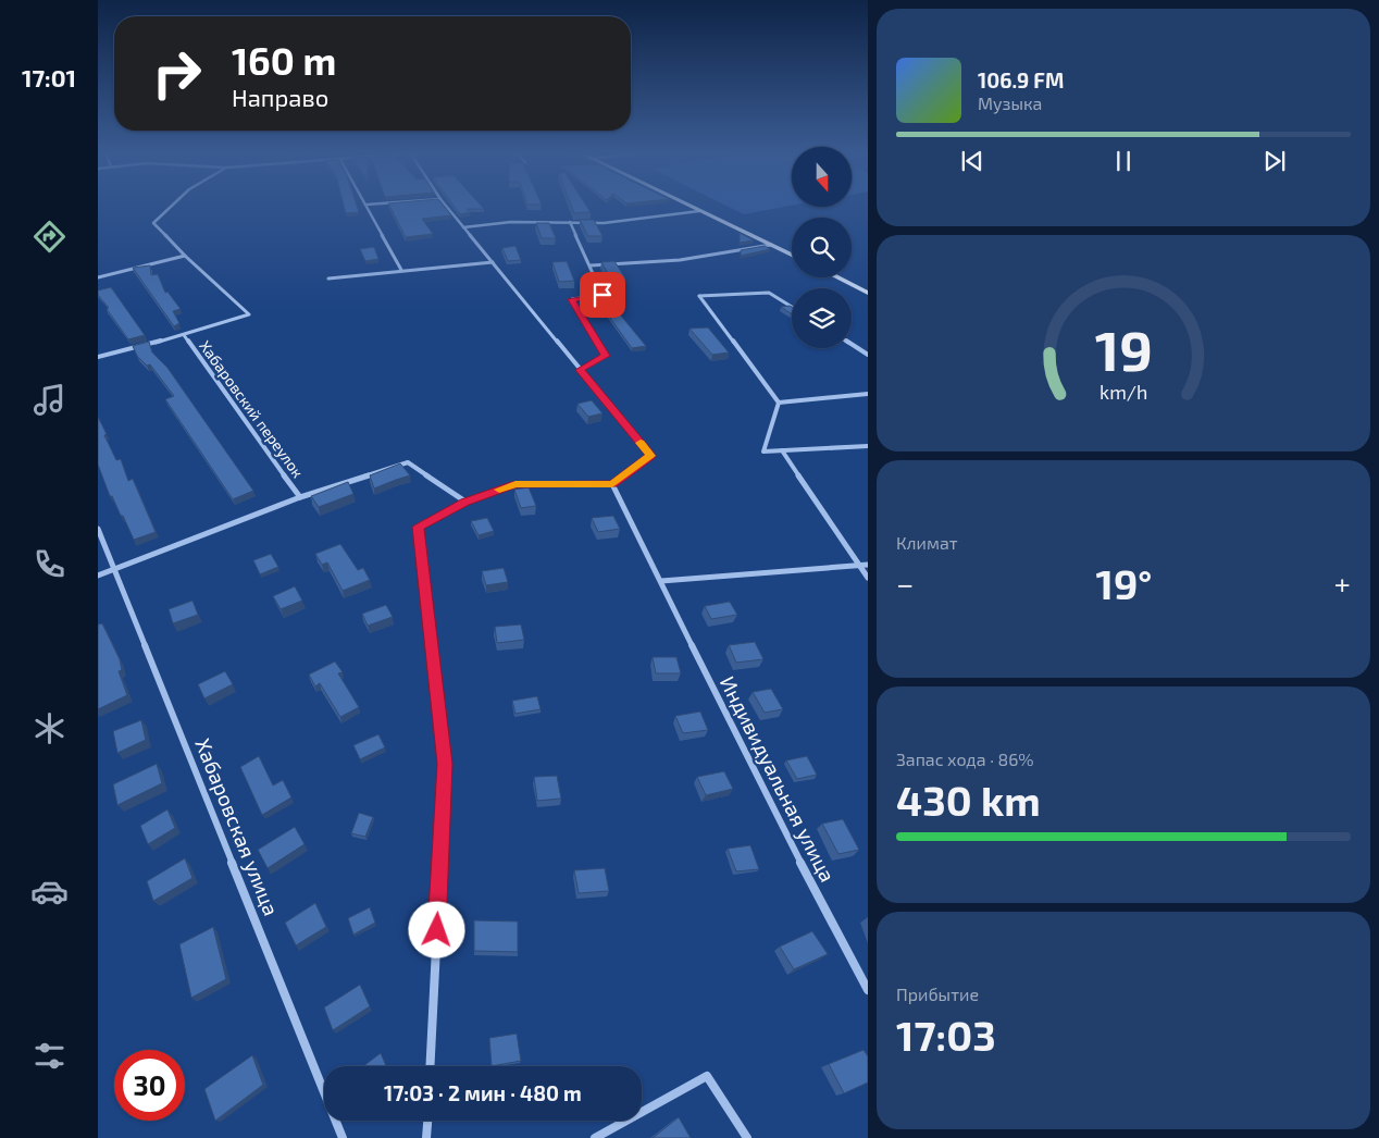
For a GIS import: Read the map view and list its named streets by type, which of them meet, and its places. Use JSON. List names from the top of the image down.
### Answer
{
  "streets": {
    "street": ["Хабаровский переулок", "Индивидуальная улица", "Хабаровская улица"]
  },
  "north": "bottom",
  "page": {
    "tabs": "17:01",
    "turn": ["160 m", "Направо"],
    "song": ["106.9 FM", "Музыка"],
    "tile": [
      "Климат",
      ["Запас хода · 86%", "430 km"],
      ["Прибытие", "17:03"]
    ],
    "heat": ["−", "19°", "+"],
    "limit": "30",
    "trip": "17:03 · 2 мин · 480 m",
    "gauge": ["19", "km/h"]
  }
}
